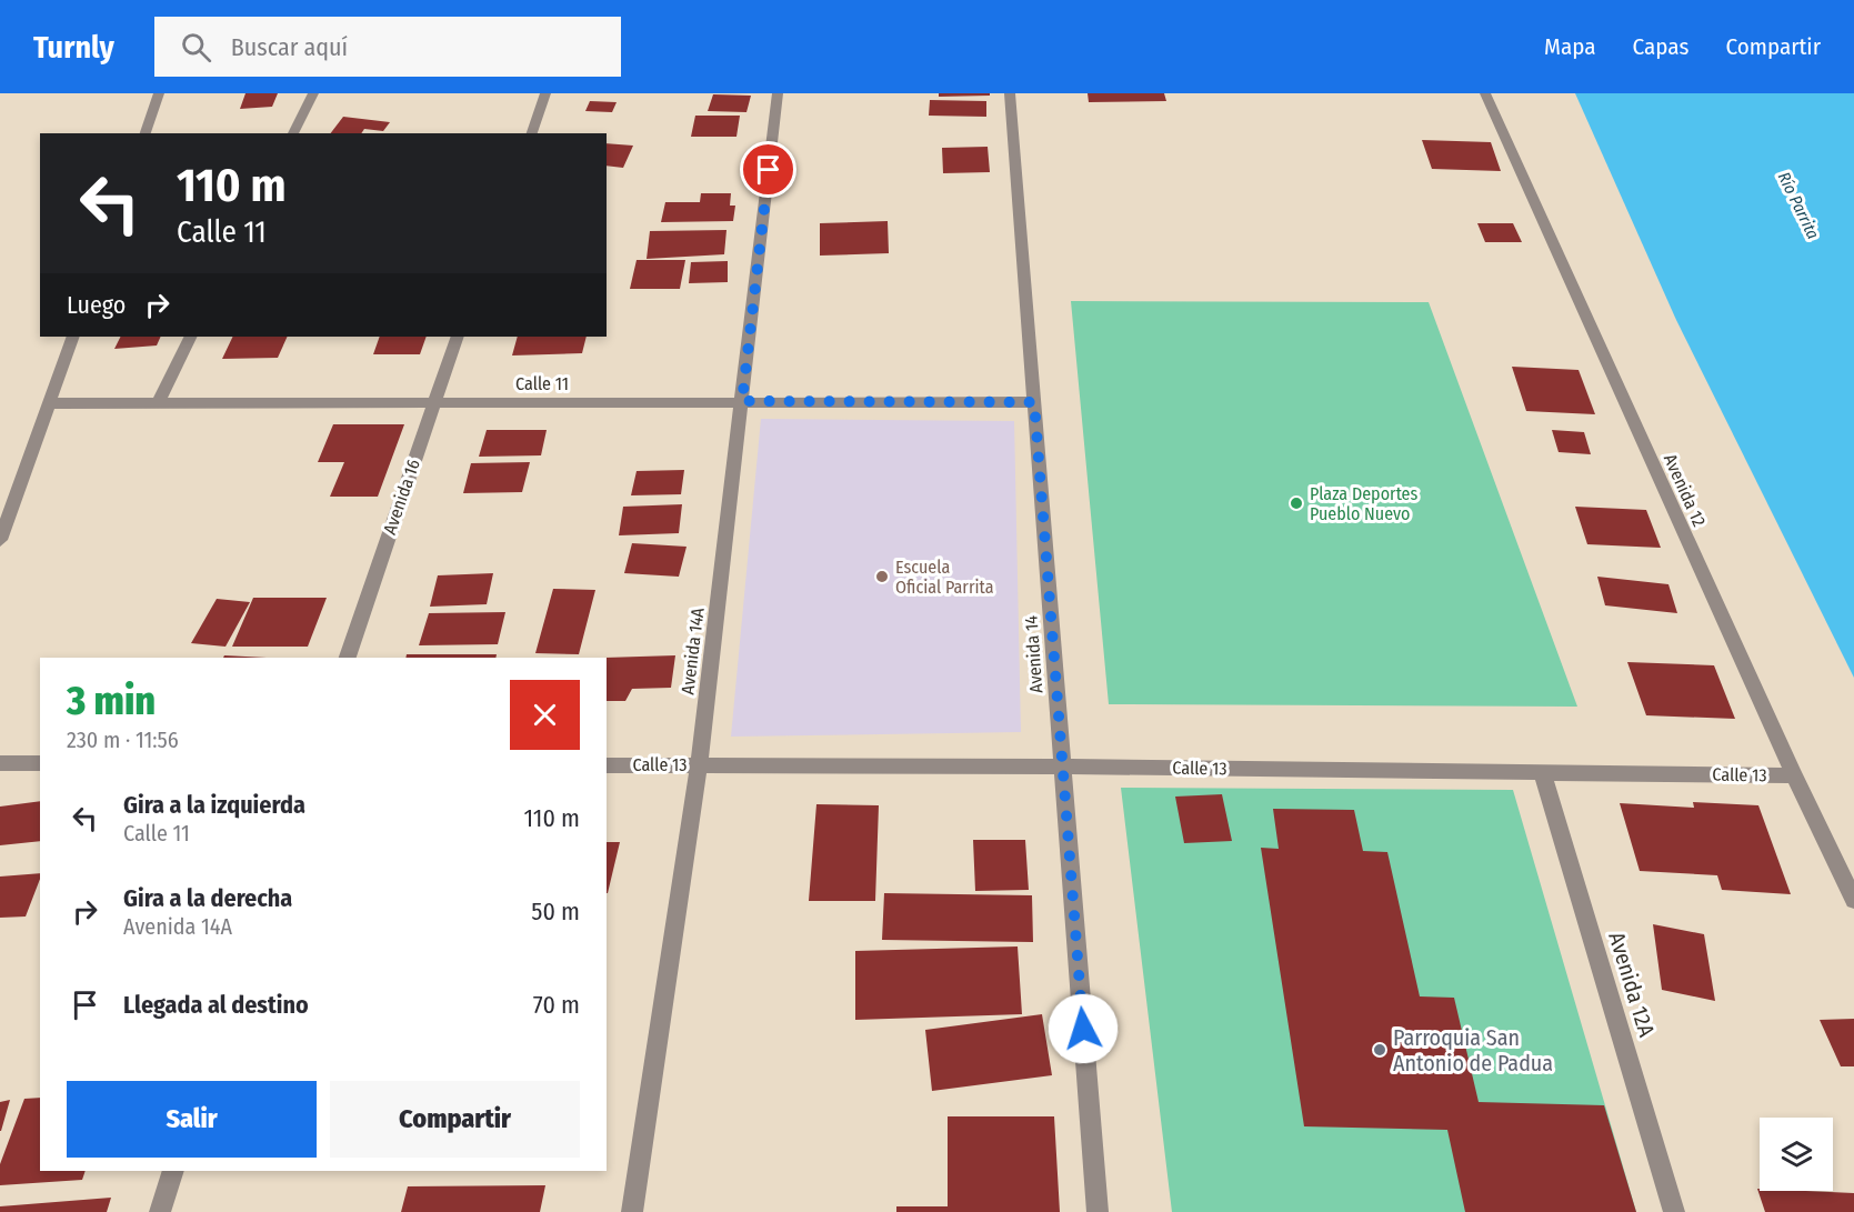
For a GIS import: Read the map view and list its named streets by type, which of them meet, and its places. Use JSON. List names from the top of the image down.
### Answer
{
  "streets": {
    "street": [
      "Calle 11",
      "Avenida 12",
      "Avenida 16",
      "Avenida 14A",
      "Avenida 14",
      "Calle 13",
      "Avenida 12A"
    ]
  },
  "crossings": [
    ["Calle 11", "Avenida 16"],
    ["Calle 11", "Avenida 14A"],
    ["Calle 11", "Avenida 14"],
    ["Avenida 12", "Calle 13"],
    ["Avenida 14A", "Calle 13"],
    ["Avenida 14", "Calle 13"],
    ["Calle 13", "Avenida 12A"]
  ],
  "water": ["Río Parrita"],
  "places": ["Plaza Deportes Pueblo Nuevo", "Escuela Oficial Parrita", "Parroquia San Antonio de Padua"],
  "page": {
    "header": "Turnly",
    "search": "Buscar aquí",
    "nav": ["Mapa", "Capas", "Compartir"],
    "turn": ["110 m", "Calle 11"],
    "then": "Luego",
    "heading": ["3 min", "230 m · 11:56"],
    "list": [
      {
        "name": "Gira a la izquierda",
        "note": "Calle 11",
        "value": "110 m"
      },
      {
        "name": "Gira a la derecha",
        "note": "Avenida 14A",
        "value": "50 m"
      },
      {
        "name": "Llegada al destino",
        "value": "70 m"
      }
    ],
    "buttons": ["Salir", "Compartir"]
  }
}
